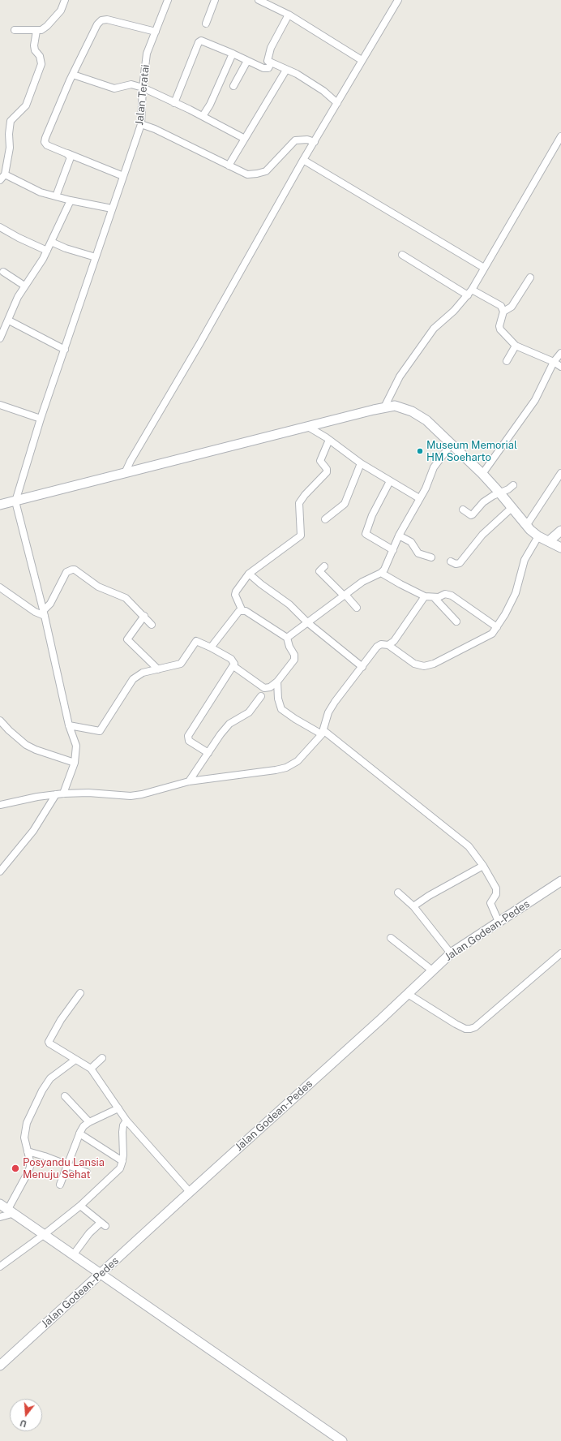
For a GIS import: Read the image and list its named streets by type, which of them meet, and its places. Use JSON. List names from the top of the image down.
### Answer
{
  "streets": {
    "street": ["Jalan Teratai", "Jalan Godean-Pedes"]
  },
  "places": ["Museum Memorial HM Soeharto", "Posyandu Lansia Menuju Sehat"],
  "north": "bottom"
}
